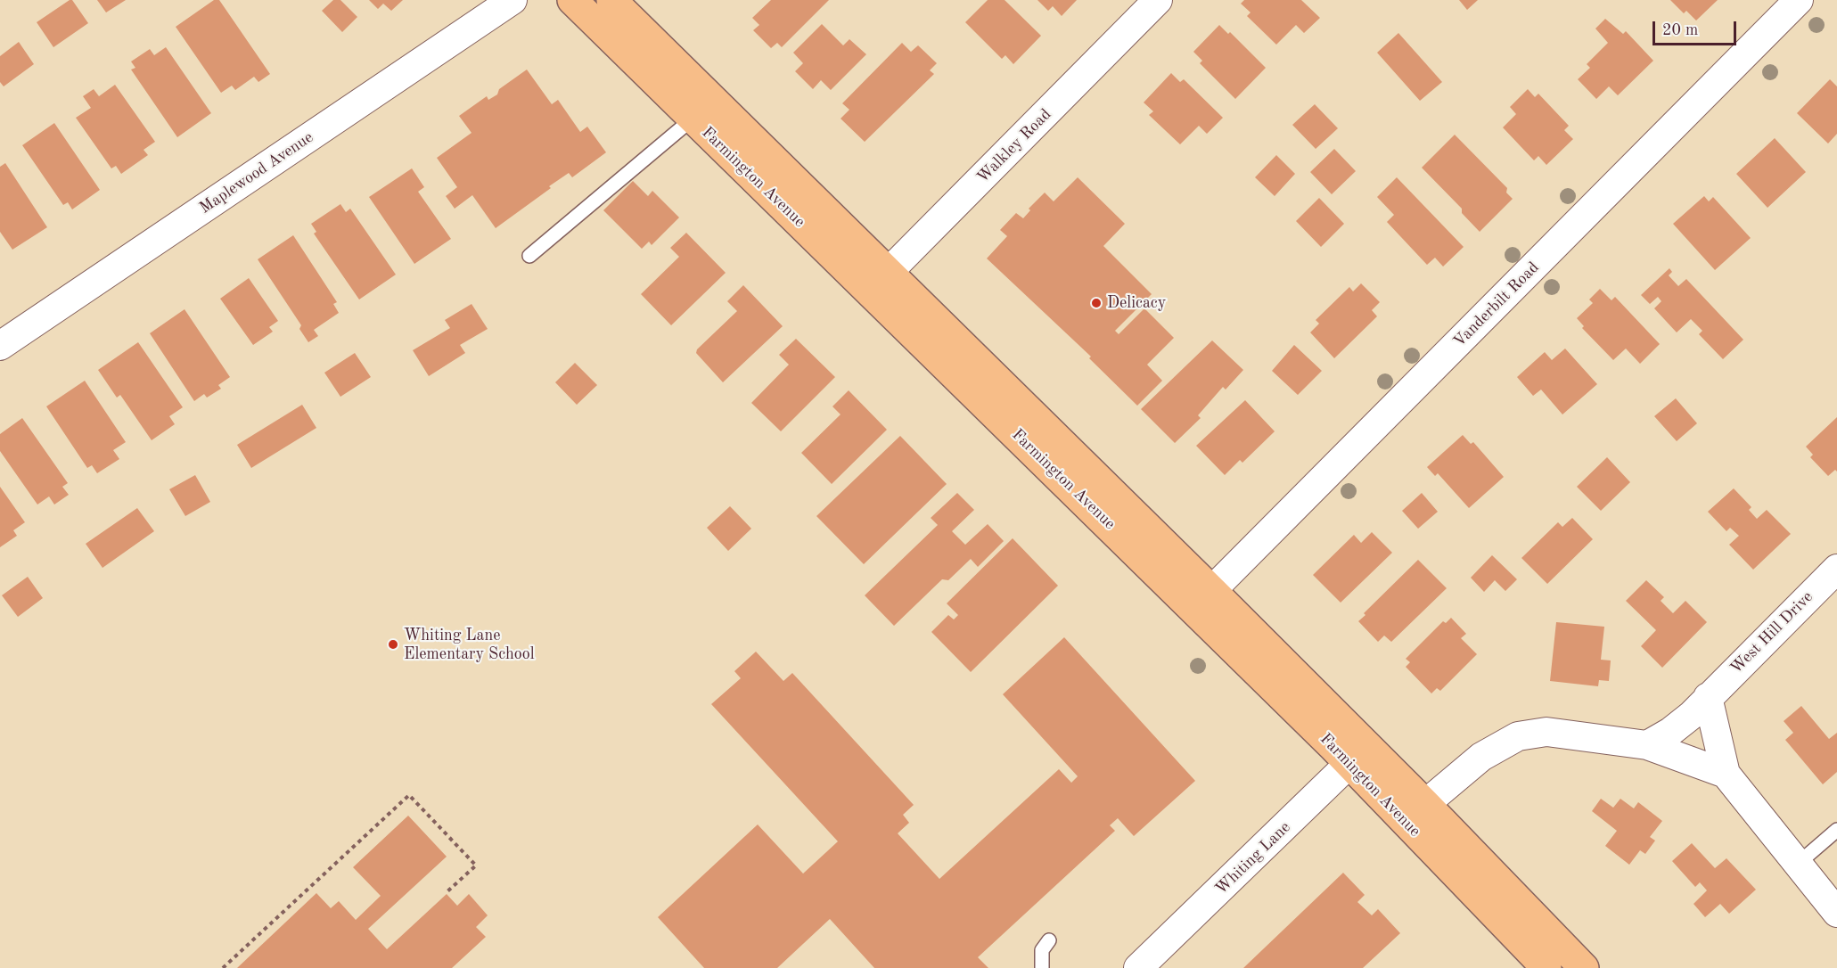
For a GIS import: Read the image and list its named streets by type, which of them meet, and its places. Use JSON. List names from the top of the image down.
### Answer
{
  "streets": {
    "main road": ["Farmington Avenue"],
    "street": [
      "Walkley Road",
      "Maplewood Avenue",
      "Vanderbilt Road",
      "West Hill Drive",
      "Whiting Lane"
    ]
  },
  "crossings": [
    ["Walkley Road", "Farmington Avenue"],
    ["Farmington Avenue", "Vanderbilt Road"],
    ["Farmington Avenue", "Whiting Lane"]
  ],
  "places": ["Delicacy", "Whiting Lane Elementary School"],
  "scale_bar": "20 m"
}
